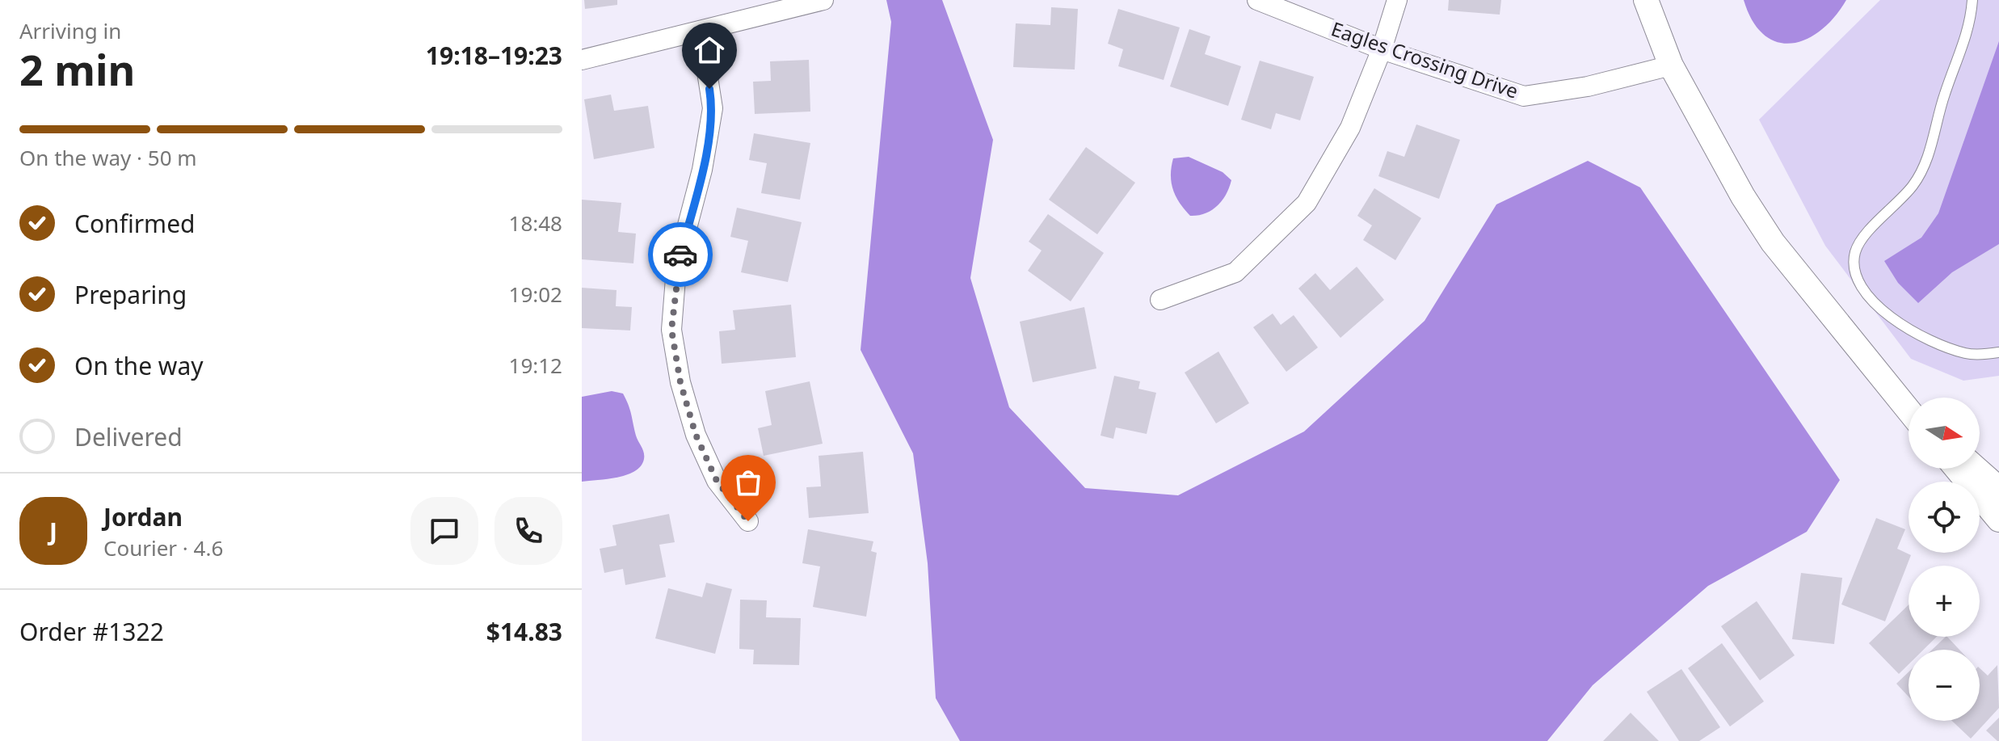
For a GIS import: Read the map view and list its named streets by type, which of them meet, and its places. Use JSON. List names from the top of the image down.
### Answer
{
  "streets": {
    "street": ["Eagles Crossing Drive"]
  },
  "north": "right",
  "page": {
    "heading": ["2 min", "Arriving in", "19:18–19:23"],
    "panel": [
      "Jordan",
      "Courier · 4.6",
      "Order #1322",
      "$14.83"
    ],
    "bar": "On the way · 50 m",
    "list": [
      ["Confirmed", "18:48"],
      ["Preparing", "19:02"],
      ["On the way", "19:12"],
      "Delivered"
    ],
    "map_buttons": ["+", "−"],
    "round": "J"
  }
}
